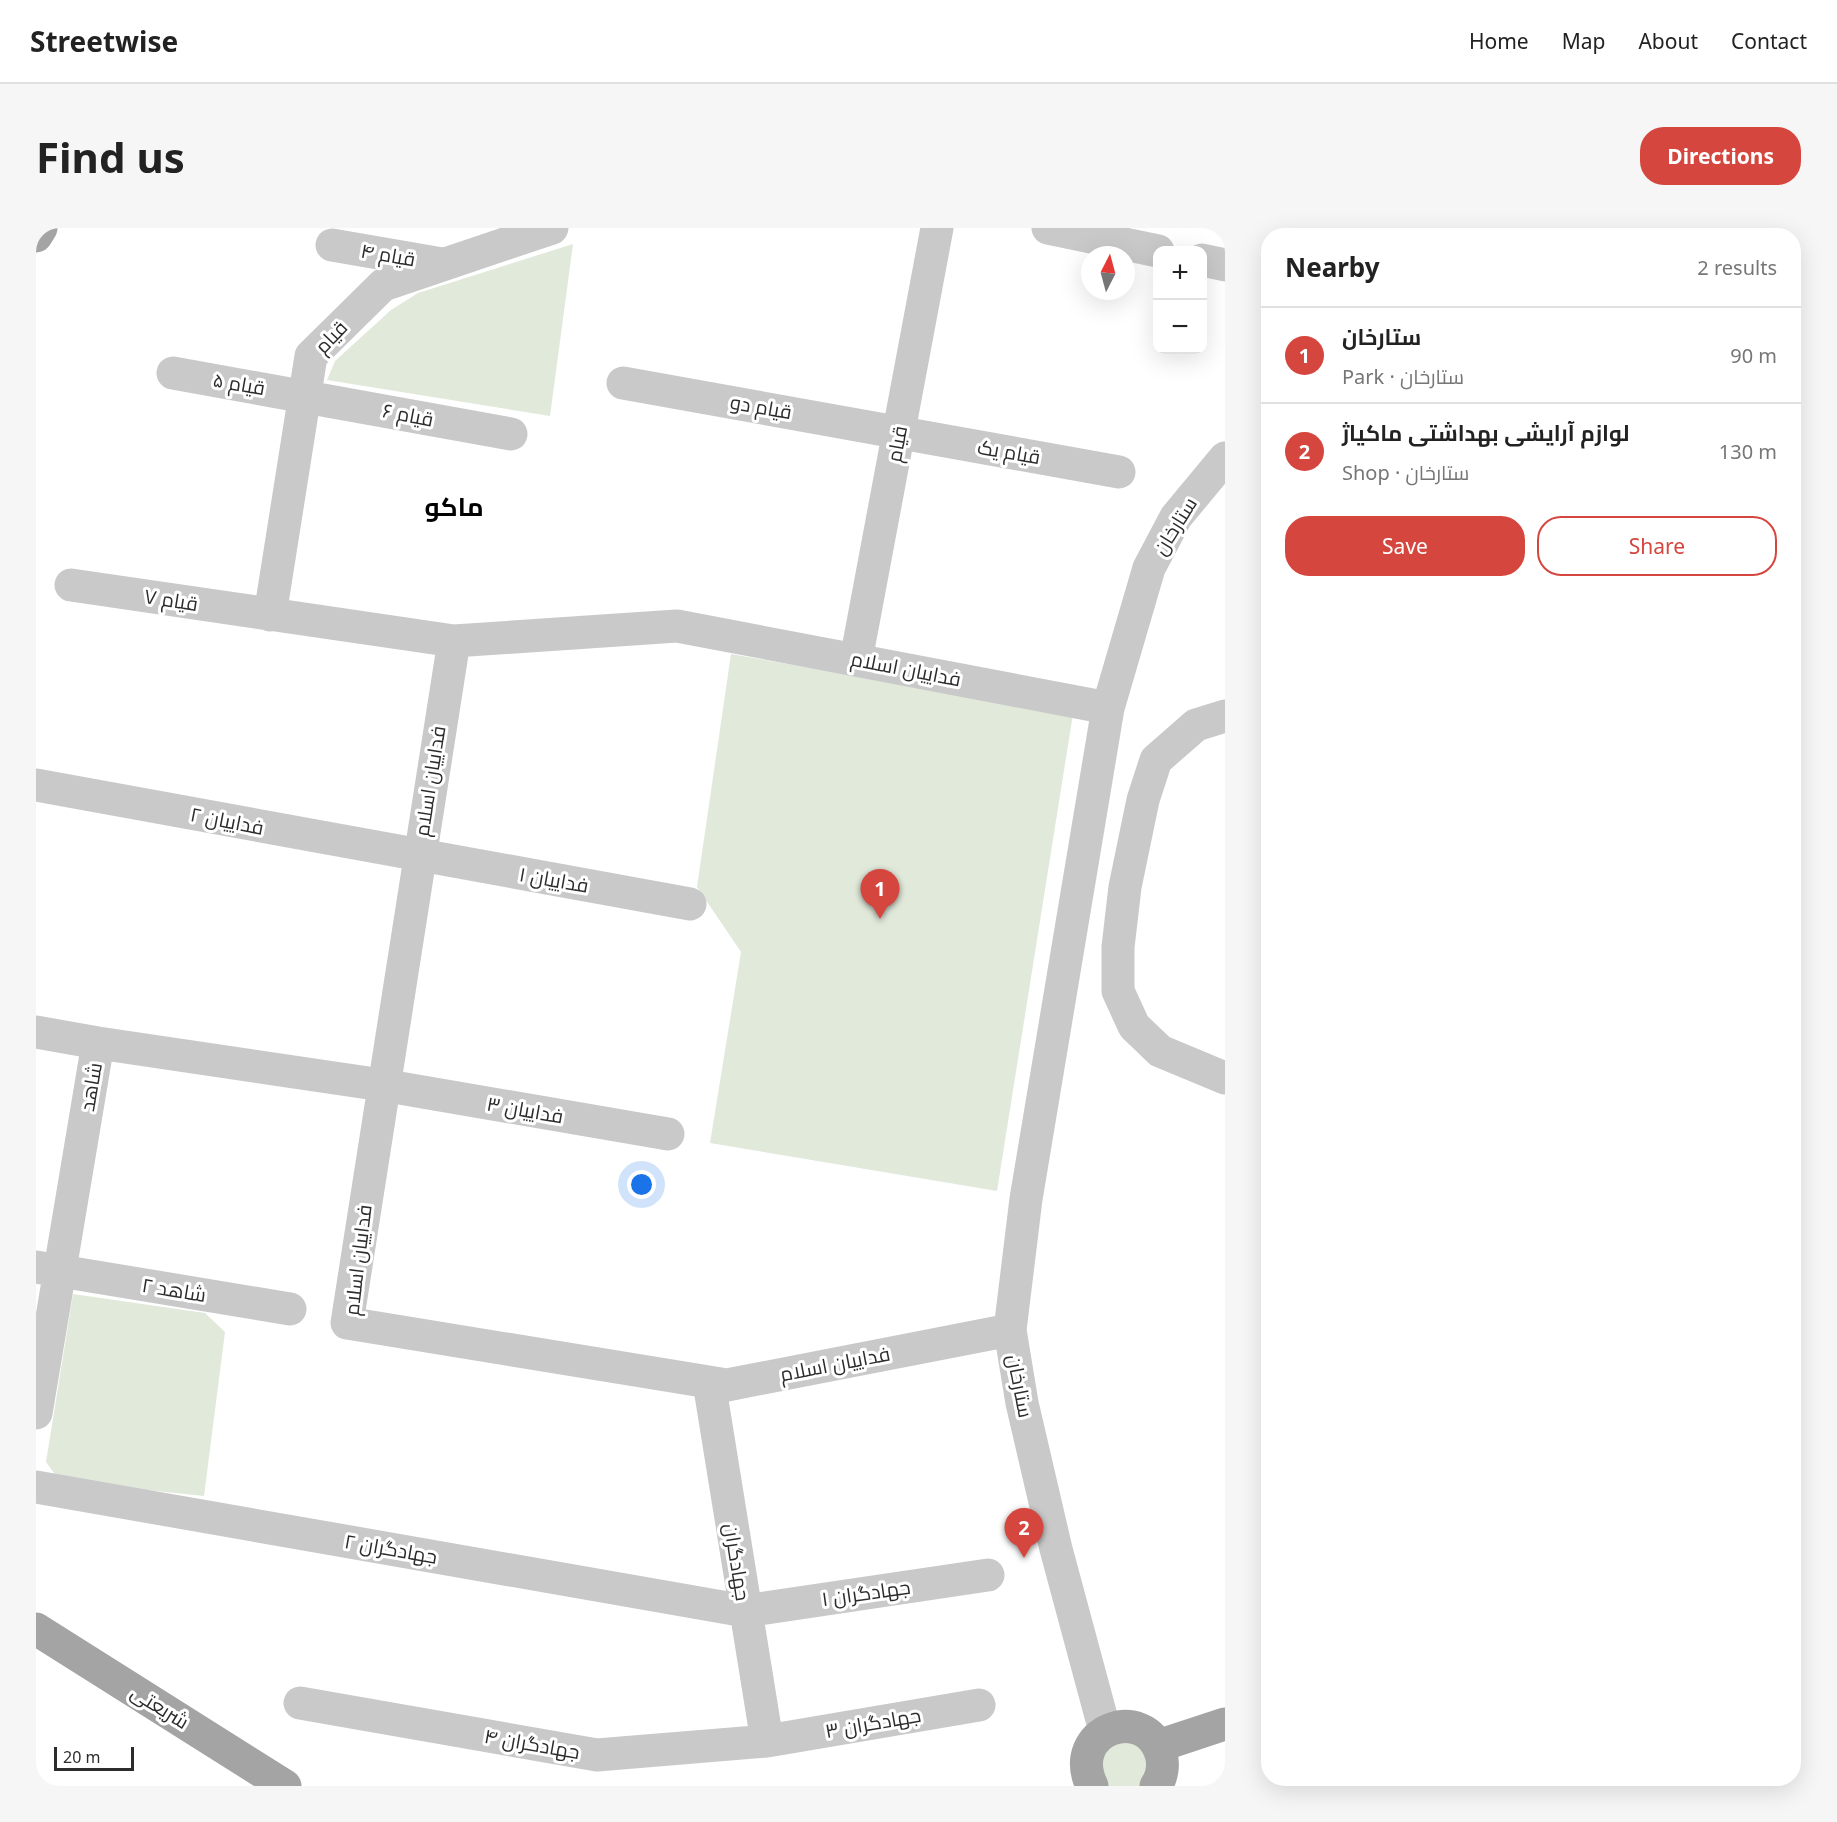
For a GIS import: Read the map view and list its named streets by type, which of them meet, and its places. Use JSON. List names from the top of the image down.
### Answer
{
  "streets": {
    "main road": ["شریعتی"],
    "street": [
      "قیام ۴",
      "قیام",
      "قیام ۵",
      "قیام دو",
      "قیام ۶",
      "قیام یک",
      "ستارخان",
      "قیام ۷",
      "فداییان اسلام",
      "فداییان ۲",
      "فداییان ۱",
      "شاهد",
      "فداییان ۳",
      "شاهد ۲",
      "جهادگران ۲",
      "جهادگران",
      "جهادگران ۱",
      "جهادگران ۳",
      "جهادگران ۴"
    ]
  },
  "crossings": [
    ["قیام ۴", "قیام"],
    ["قیام", "قیام ۵"],
    ["قیام", "قیام دو"],
    ["قیام", "قیام ۶"],
    ["قیام", "قیام یک"],
    ["قیام", "قیام ۷"],
    ["قیام", "فداییان اسلام"],
    ["قیام ۵", "قیام ۶"],
    ["قیام دو", "قیام یک"],
    ["ستارخان", "فداییان اسلام"],
    ["قیام ۷", "فداییان اسلام"],
    ["فداییان اسلام", "فداییان ۲"],
    ["فداییان اسلام", "فداییان ۱"],
    ["فداییان اسلام", "شاهد"],
    ["فداییان اسلام", "فداییان ۳"],
    ["فداییان اسلام", "جهادگران"],
    ["فداییان ۲", "فداییان ۱"],
    ["شاهد", "فداییان ۳"],
    ["شاهد", "شاهد ۲"],
    ["جهادگران ۲", "جهادگران"],
    ["جهادگران ۲", "جهادگران ۱"],
    ["جهادگران", "جهادگران ۱"],
    ["جهادگران", "جهادگران ۳"],
    ["جهادگران", "جهادگران ۴"],
    ["جهادگران ۳", "جهادگران ۴"]
  ],
  "districts": ["ماکو"],
  "scale_bar": "20 m",
  "north": "top",
  "page": {
    "header": "Streetwise",
    "nav": [
      "Home",
      "Map",
      "About",
      "Contact"
    ],
    "buttons": [
      "Directions",
      ["Save", "Share"]
    ],
    "title": "Find us",
    "heading": ["Nearby", "2 results"],
    "map_buttons": ["+", "−"],
    "list": [
      {
        "mark": "1",
        "name": "ستارخان",
        "note": "Park · ستارخان",
        "value": "90 m"
      },
      {
        "mark": "2",
        "name": "لوازم آرایشی بهداشتی ماکیاژ",
        "note": "Shop · ستارخان",
        "value": "130 m"
      }
    ],
    "pins": ["1", "2"],
    "scale": "20 m"
  }
}
